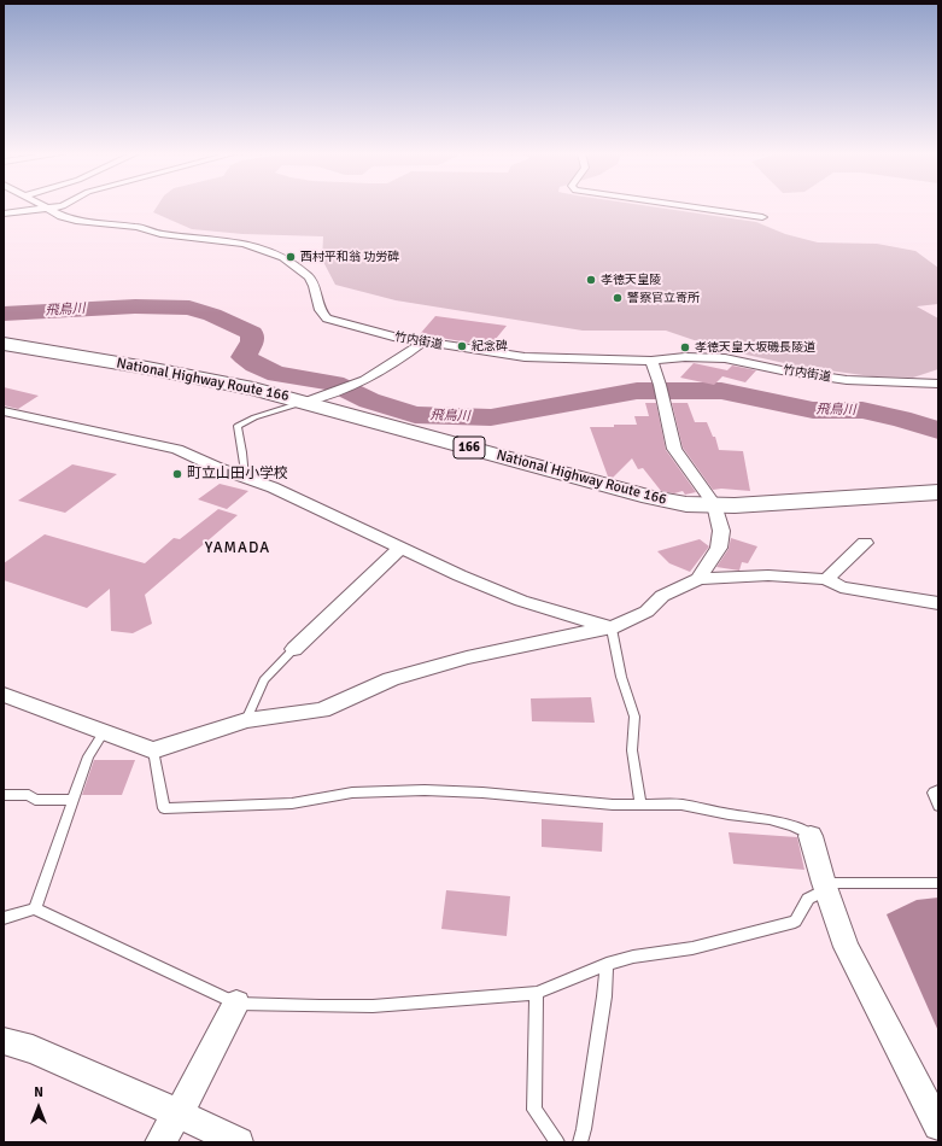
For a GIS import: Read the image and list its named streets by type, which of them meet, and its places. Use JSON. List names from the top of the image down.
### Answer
{
  "streets": {
    "highway": ["National Highway Route 166", "166"],
    "street": ["竹内街道"]
  },
  "districts": ["YAMADA"],
  "water": ["飛鳥川"],
  "places": [
    "西村平和翁 功労碑",
    "孝徳天皇陵",
    "警察官立寄所",
    "紀念碑",
    "孝徳天皇大坂磯長陵道",
    "町立山田小学校"
  ],
  "north": "top"
}
